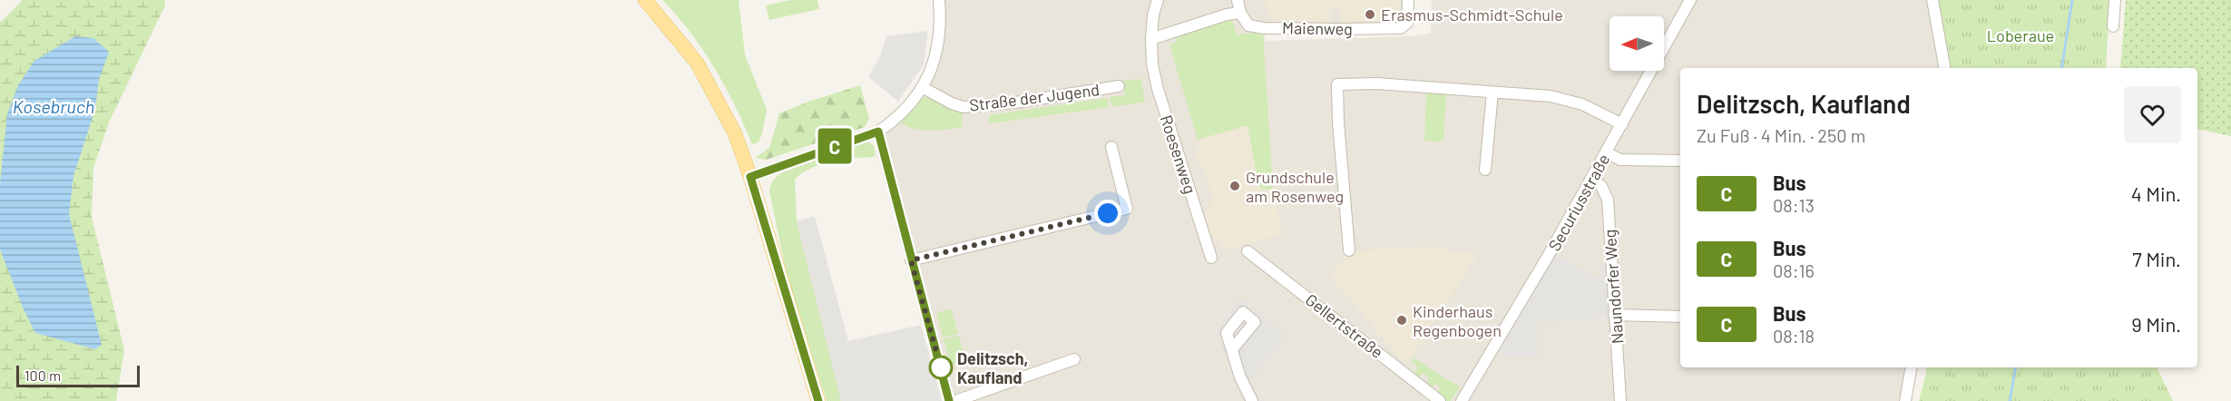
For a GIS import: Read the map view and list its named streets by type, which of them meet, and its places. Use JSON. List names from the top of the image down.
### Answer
{
  "streets": {
    "street": [
      "Maienweg",
      "Straße der Jugend",
      "Roesenweg",
      "Securiusstraße",
      "Naundorfer Weg",
      "Gellertstraße"
    ]
  },
  "crossings": [
    ["Securiusstraße", "Naundorfer Weg"]
  ],
  "water": ["Kosebruch"],
  "parks": ["Loberaue"],
  "places": [
    "Erasmus-Schmidt-Schule",
    "Grundschule am Rosenweg",
    "Kinderhaus Regenbogen",
    "Delitzsch, Kaufland"
  ],
  "lines": ["bus line C"],
  "scale_bar": "100 m",
  "north": "left",
  "page": {
    "on_map": "C",
    "heading": ["Delitzsch, Kaufland", "Zu Fuß · 4 Min. · 250 m"],
    "list": [
      {
        "mark": "C",
        "name": "Bus",
        "note": "08:13",
        "value": "4 Min."
      },
      {
        "mark": "C",
        "name": "Bus",
        "note": "08:16",
        "value": "7 Min."
      },
      {
        "mark": "C",
        "name": "Bus",
        "note": "08:18",
        "value": "9 Min."
      }
    ],
    "scale": "100 m"
  }
}
